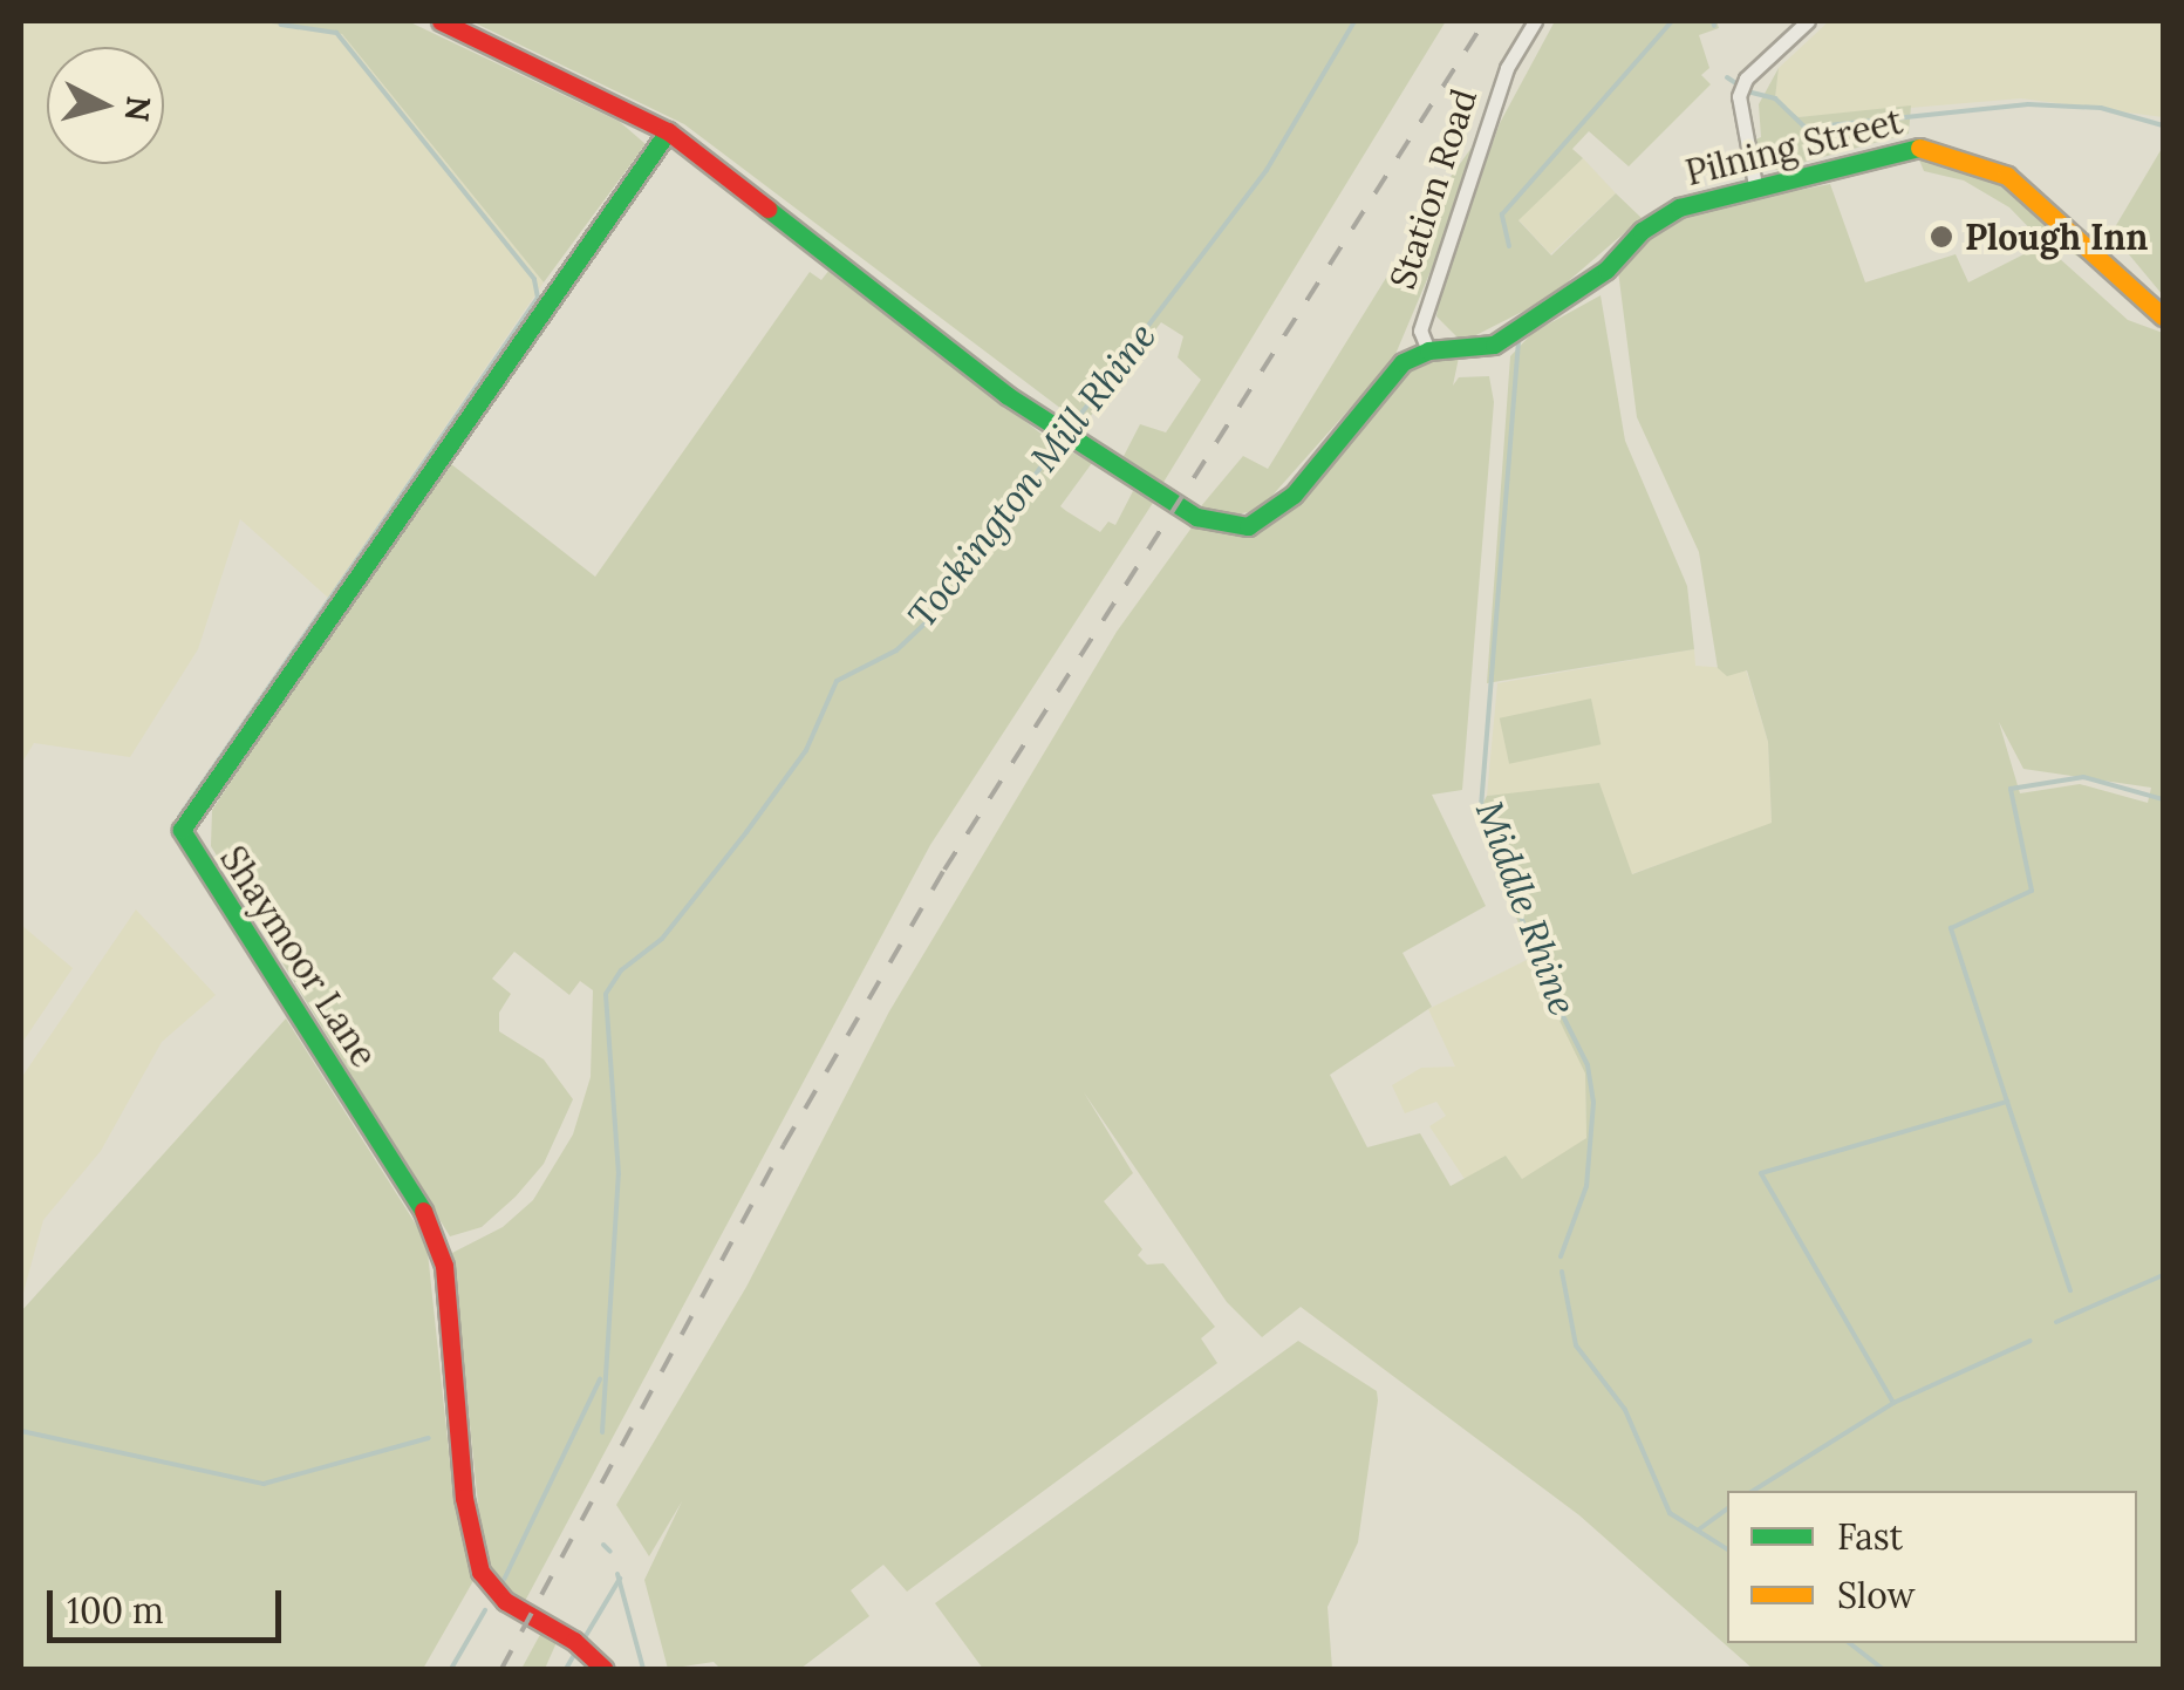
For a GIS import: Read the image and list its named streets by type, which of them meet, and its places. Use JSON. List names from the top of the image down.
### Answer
{
  "streets": {
    "street": ["Pilning Street", "Station Road", "Shaymoor Lane"]
  },
  "crossings": [
    ["Pilning Street", "Station Road"]
  ],
  "water": ["Tockington Mill Rhine", "Middle Rhine"],
  "places": ["Plough Inn"],
  "legend": ["Fast", "Slow"],
  "scale_bar": "100 m",
  "north": "right"
}
